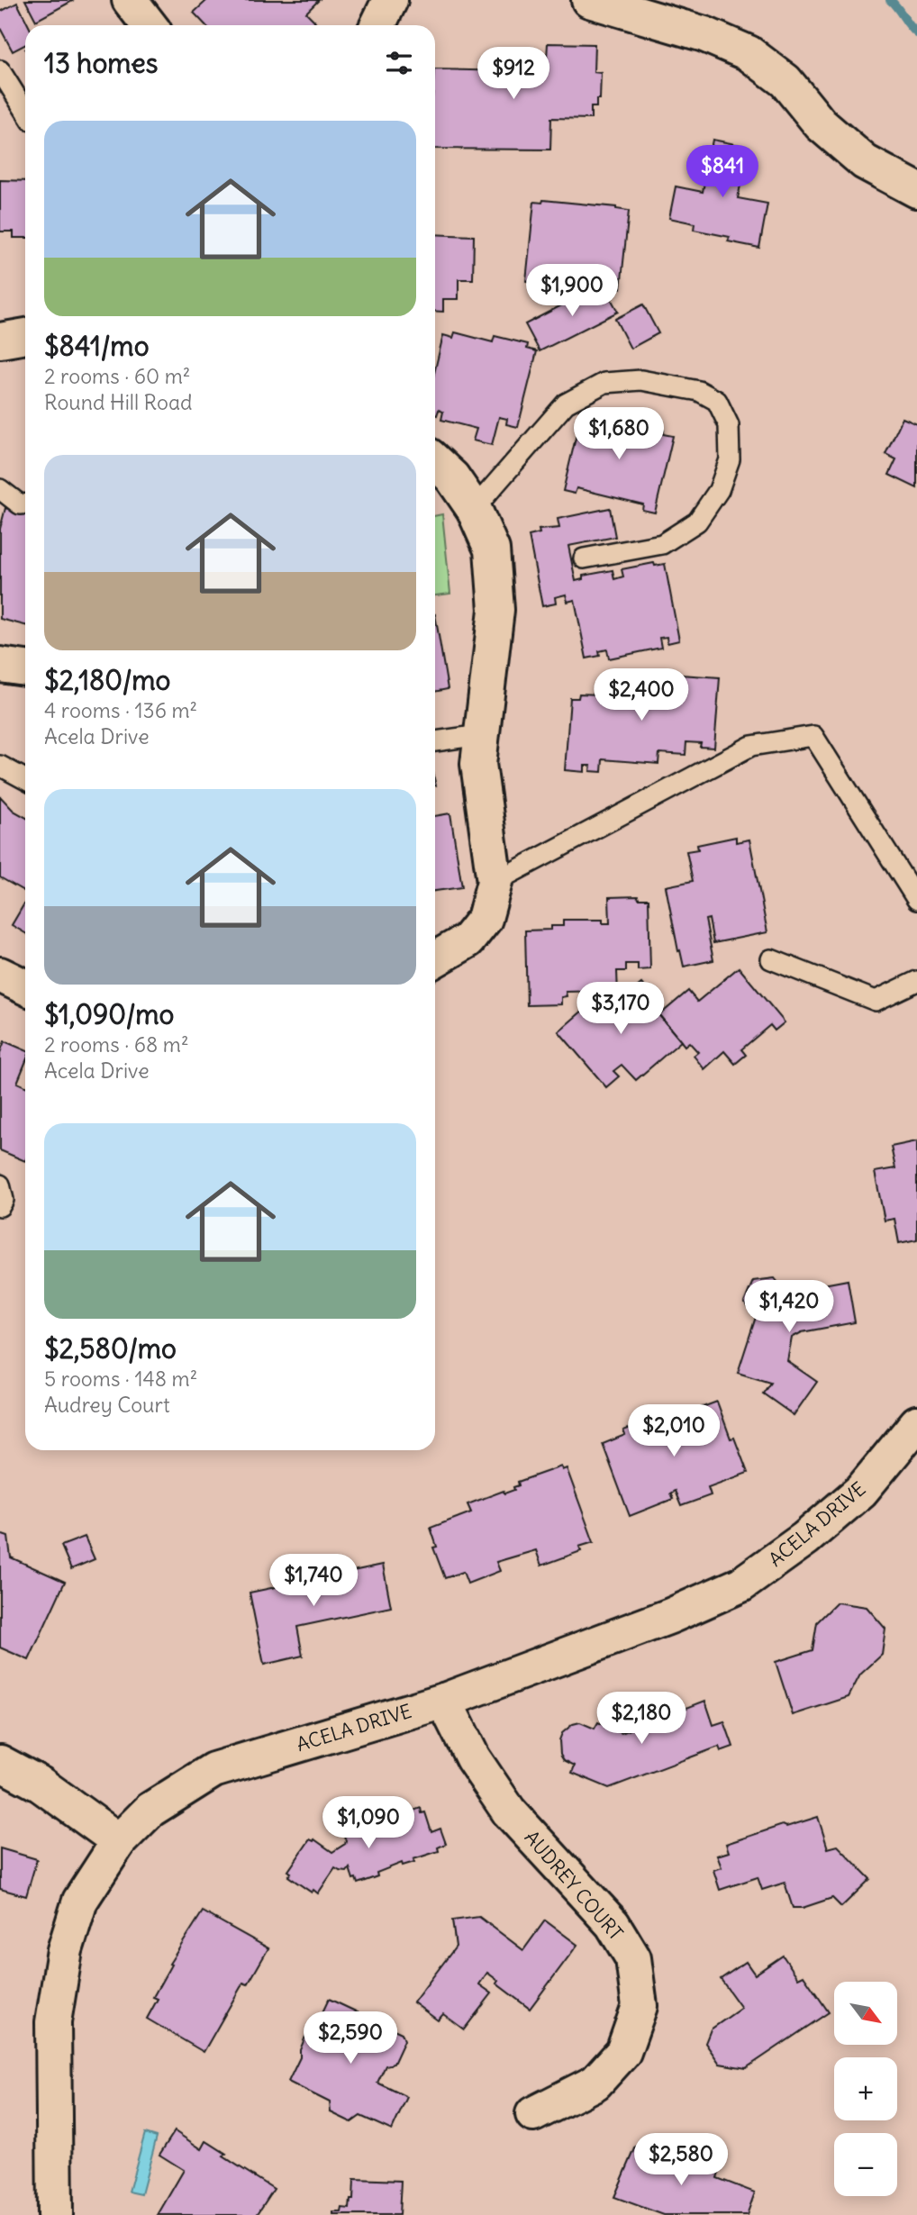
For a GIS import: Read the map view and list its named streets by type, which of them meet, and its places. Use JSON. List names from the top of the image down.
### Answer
{
  "streets": {
    "street": ["ACELA DRIVE", "AUDREY COURT"]
  },
  "crossings": [
    ["ACELA DRIVE", "AUDREY COURT"]
  ],
  "north": "bottom right",
  "page": {
    "heading": "13 homes",
    "price": [
      "$912",
      "$841",
      "$1,900",
      "$1,680",
      "$2,400",
      "$3,170",
      "$1,420",
      "$2,010",
      "$1,740",
      "$2,180",
      "$1,090",
      "$2,590",
      "$2,580"
    ],
    "list": [
      {
        "name": "$841/mo",
        "note": "2 rooms · 60 m² · Round Hill Road"
      },
      {
        "name": "$2,180/mo",
        "note": "4 rooms · 136 m² · Acela Drive"
      },
      {
        "name": "$1,090/mo",
        "note": "2 rooms · 68 m² · Acela Drive"
      },
      {
        "name": "$2,580/mo",
        "note": "5 rooms · 148 m² · Audrey Court"
      }
    ],
    "map_buttons": ["+", "−"]
  }
}
